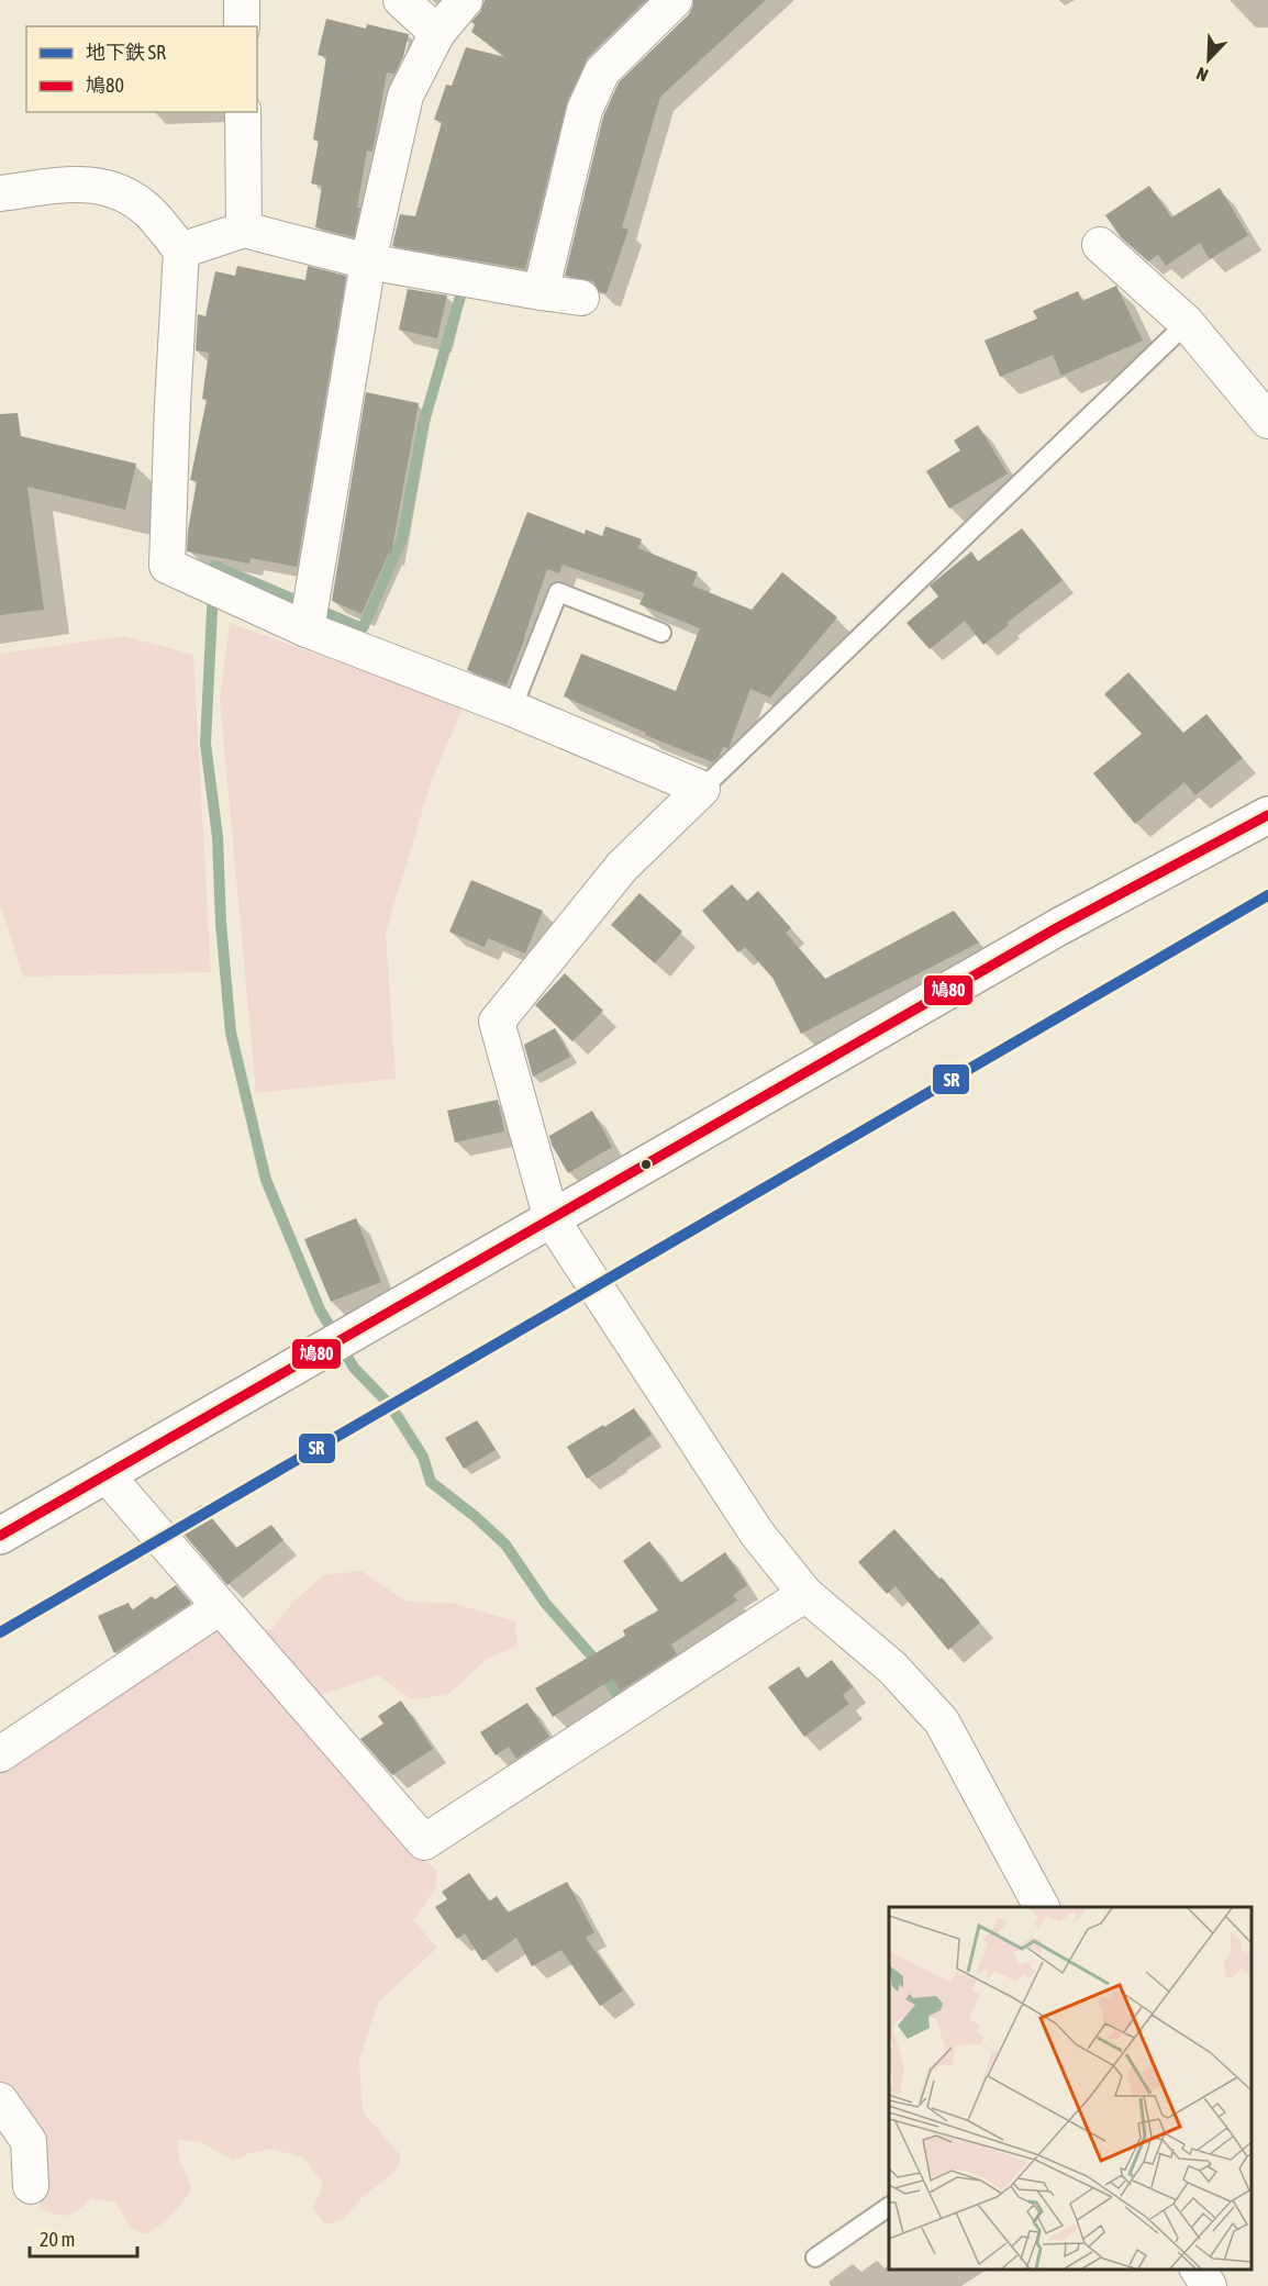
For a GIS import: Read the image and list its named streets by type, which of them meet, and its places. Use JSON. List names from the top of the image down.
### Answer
{
  "lines": ["transit line 鳩80", "metro line SR"],
  "legend": ["地下鉄 SR", "鳩80"],
  "scale_bar": "20 m",
  "north": "bottom left"
}
